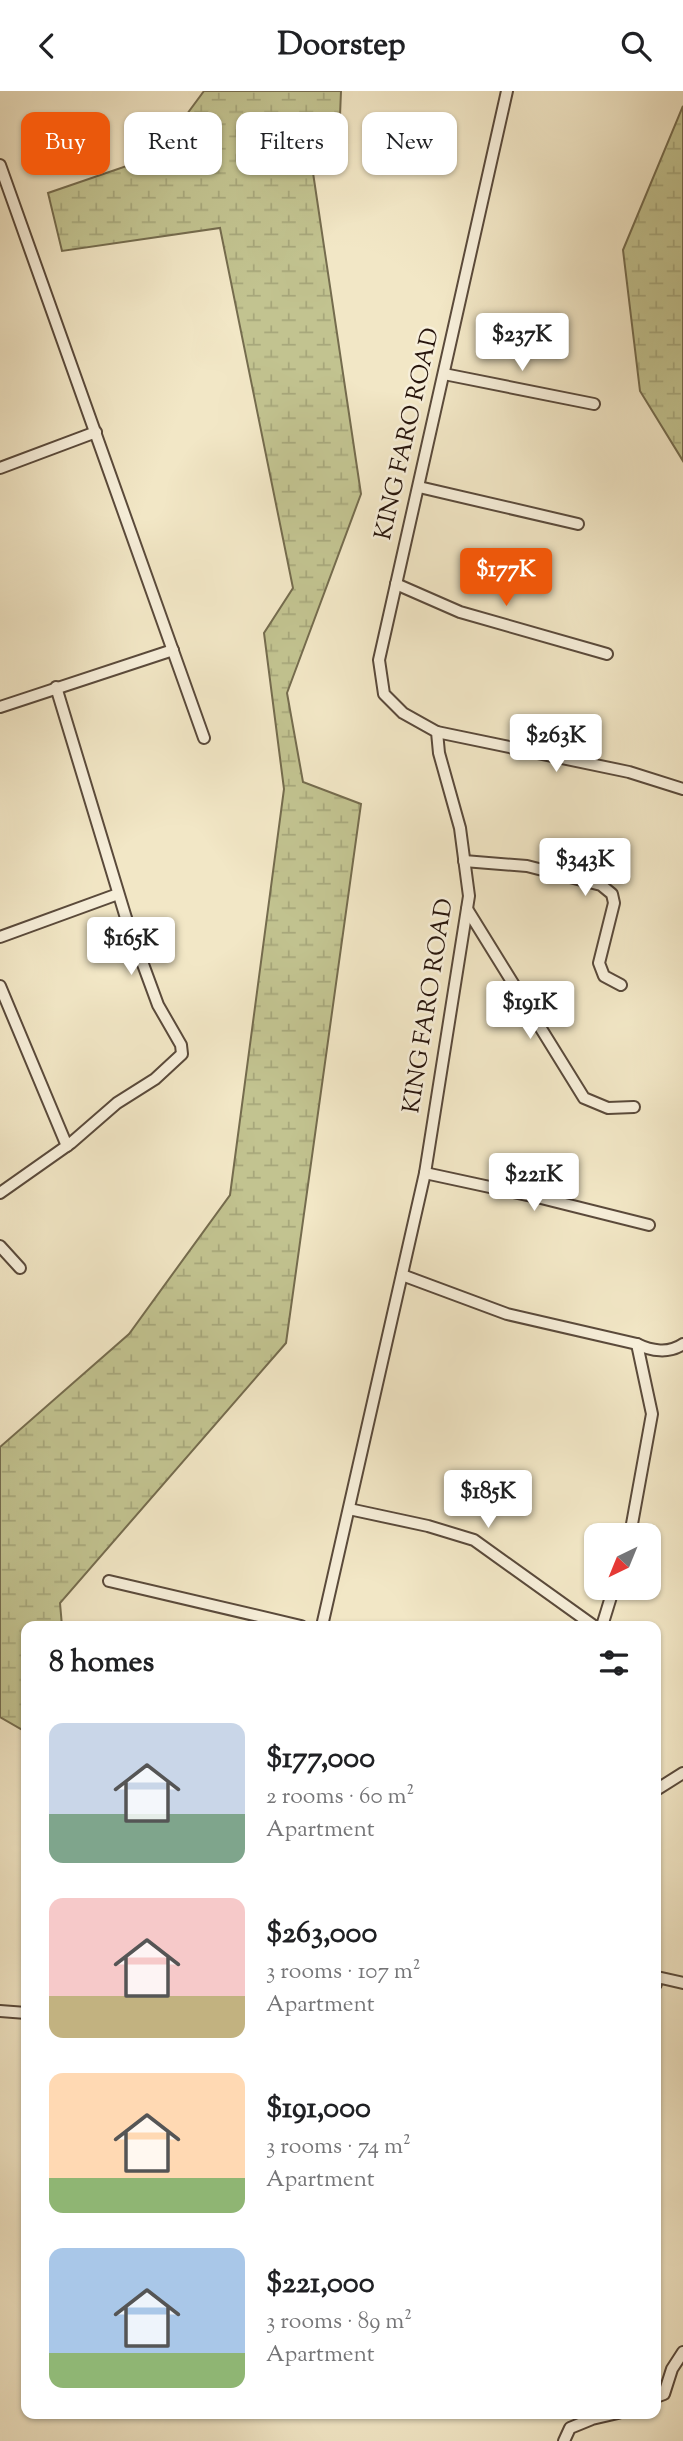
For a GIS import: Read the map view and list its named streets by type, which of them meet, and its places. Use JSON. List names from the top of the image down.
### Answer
{
  "streets": {
    "street": ["KING FARO ROAD"]
  },
  "north": "bottom left",
  "page": {
    "header": "Doorstep",
    "chip": [
      "Buy",
      "Rent",
      "Filters",
      "New"
    ],
    "price": [
      "$237K",
      "$177K",
      "$263K",
      "$343K",
      "$165K",
      "$191K",
      "$221K",
      "$185K"
    ],
    "heading": "8 homes",
    "list": [
      {
        "name": "$177,000",
        "note": "2 rooms · 60 m² · Apartment"
      },
      {
        "name": "$263,000",
        "note": "3 rooms · 107 m² · Apartment"
      },
      {
        "name": "$191,000",
        "note": "3 rooms · 74 m² · Apartment"
      },
      {
        "name": "$221,000",
        "note": "3 rooms · 89 m² · Apartment"
      }
    ]
  }
}
